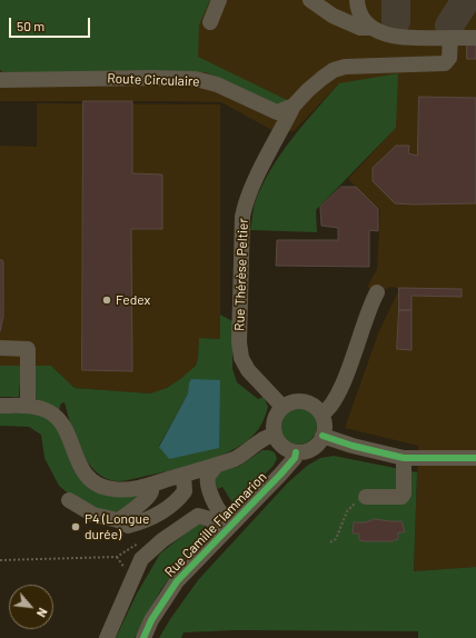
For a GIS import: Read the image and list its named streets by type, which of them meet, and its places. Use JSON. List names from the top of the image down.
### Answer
{
  "streets": {
    "street": ["Route Circulaire", "Rue Thérèse Peltier", "Rue Camille Flammarion"]
  },
  "crossings": [
    ["Route Circulaire", "Rue Thérèse Peltier"],
    ["Rue Thérèse Peltier", "Rue Camille Flammarion"]
  ],
  "places": ["Fedex", "P4 (Longue durée)"],
  "scale_bar": "50 m",
  "north": "bottom right"
}
